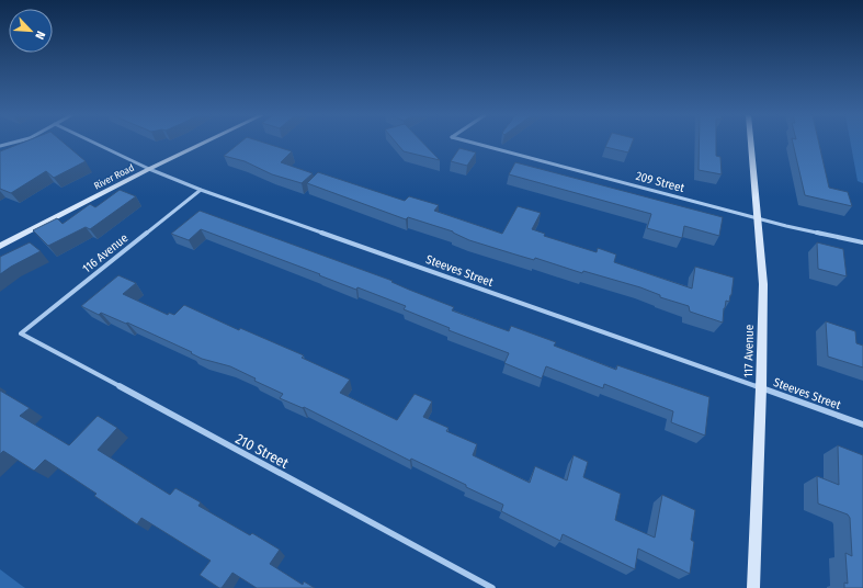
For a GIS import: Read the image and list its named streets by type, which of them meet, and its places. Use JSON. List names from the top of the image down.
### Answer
{
  "streets": {
    "street": [
      "River Road",
      "209 Street",
      "116 Avenue",
      "Steeves Street",
      "117 Avenue",
      "210 Street"
    ]
  },
  "crossings": [
    ["River Road", "Steeves Street"],
    ["209 Street", "117 Avenue"],
    ["116 Avenue", "Steeves Street"],
    ["116 Avenue", "210 Street"],
    ["Steeves Street", "117 Avenue"]
  ],
  "north": "bottom right"
}
